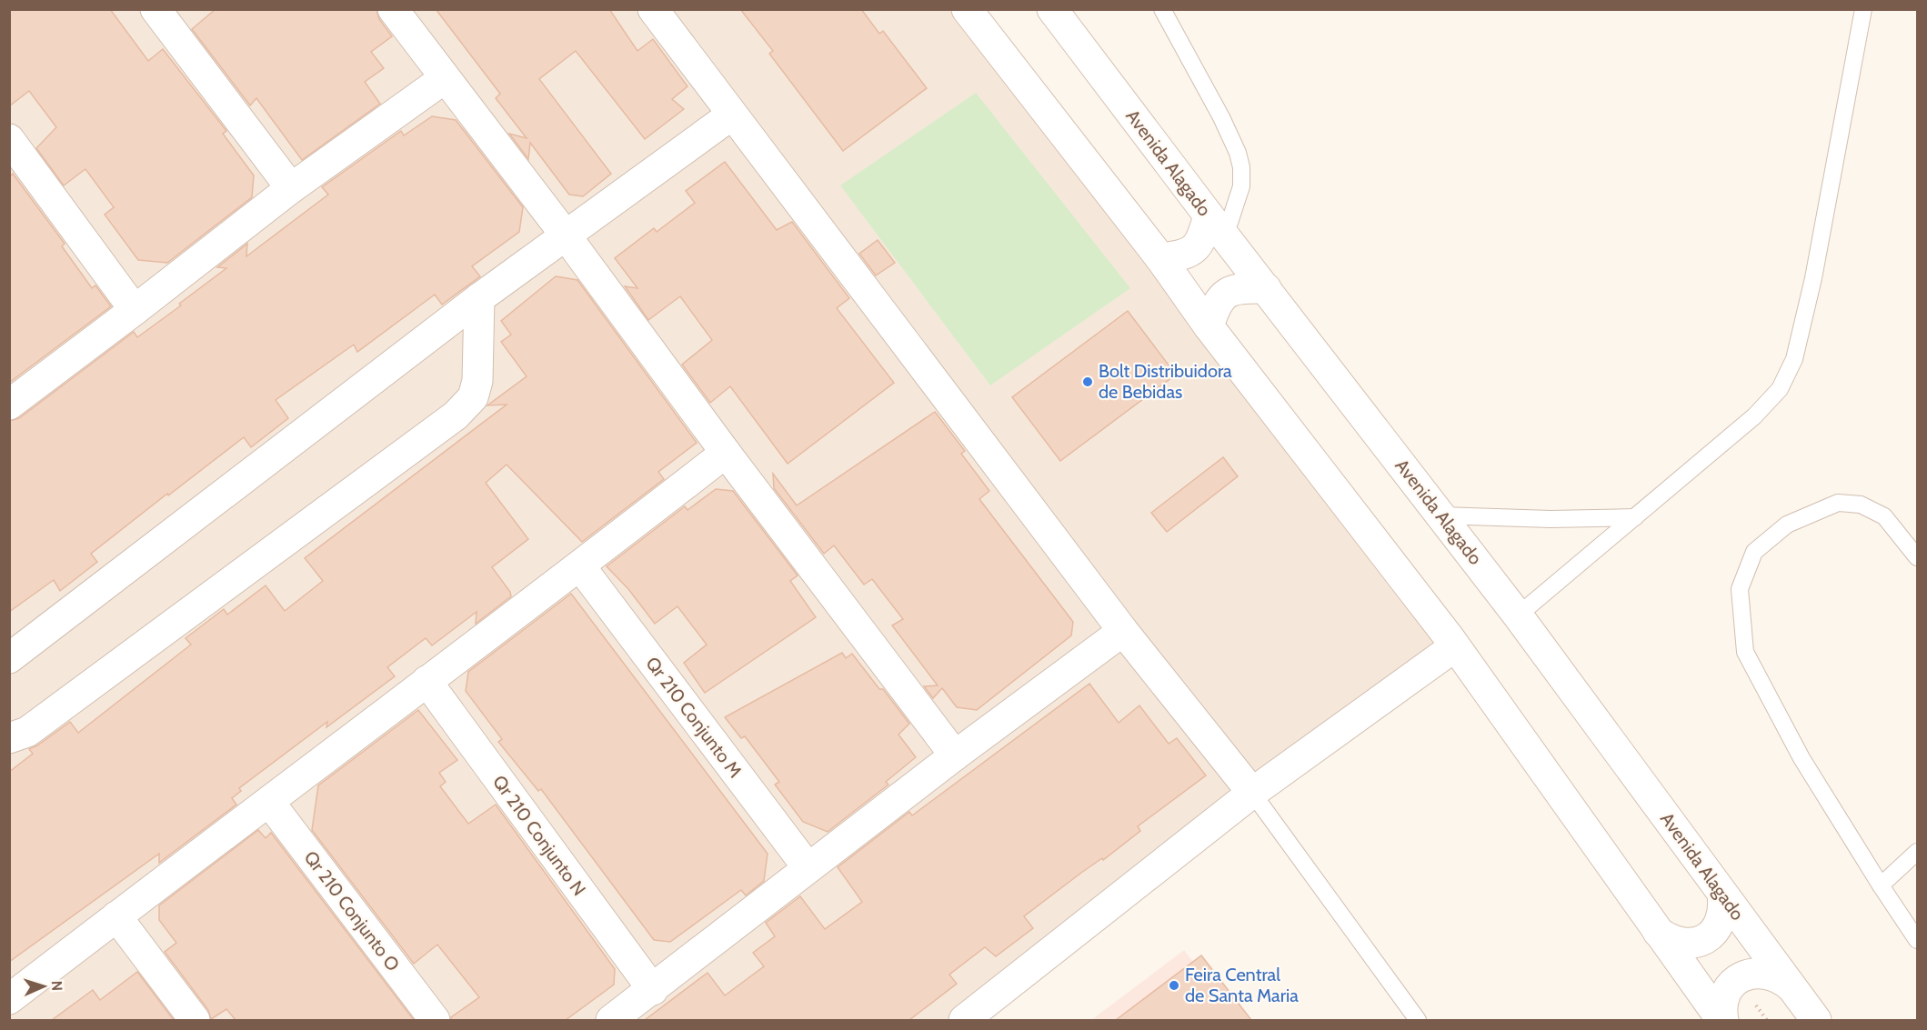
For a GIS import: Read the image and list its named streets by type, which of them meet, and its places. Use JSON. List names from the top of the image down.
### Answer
{
  "streets": {
    "street": [
      "Avenida Alagado",
      "Qr 210 Conjunto M",
      "Qr 210 Conjunto N",
      "Qr 210 Conjunto O"
    ]
  },
  "places": ["Bolt Distribuidora de Bebidas", "Feira Central de Santa Maria"],
  "north": "right"
}
